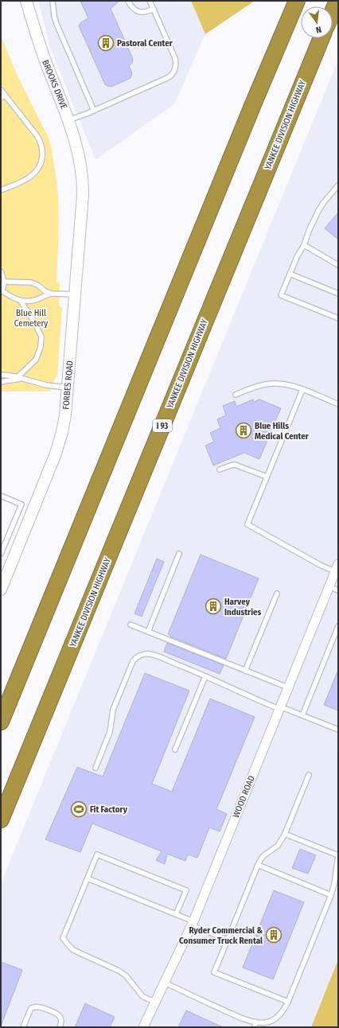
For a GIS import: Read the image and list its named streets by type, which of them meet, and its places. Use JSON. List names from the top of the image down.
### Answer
{
  "streets": {
    "highway": ["YANKEE DIVISION HIGHWAY", "I 93"],
    "street": ["BROOKS DRIVE", "FORBES ROAD", "WOOD ROAD"]
  },
  "crossings": [
    ["BROOKS DRIVE", "FORBES ROAD"]
  ],
  "parks": ["Blue Hill Cemetery"],
  "places": {
    "building": [
      "Pastoral Center",
      "Blue Hills Medical Center",
      "Harvey Industries",
      "Ryder Commercial & Consumer Truck Rental"
    ],
    "sports": ["Fit Factory"]
  },
  "north": "bottom"
}
